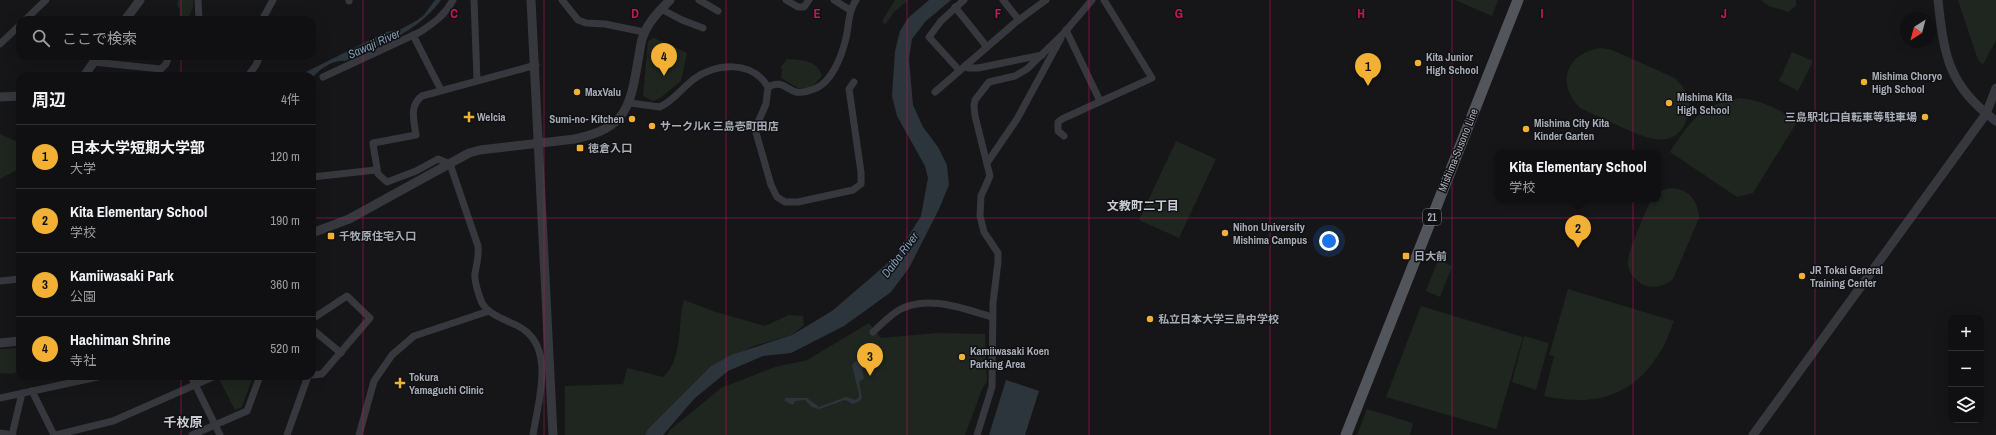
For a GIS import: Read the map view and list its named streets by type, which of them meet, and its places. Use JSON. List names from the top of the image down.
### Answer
{
  "streets": {
    "main road": ["Mishima-Susono Line", "21"]
  },
  "districts": ["文教町二丁目", "千枚原"],
  "water": ["Sawaji River", "Daiba River"],
  "places": {
    "other": [
      "Kita Junior High School",
      "Mishima Choryo High School",
      "MaxValu",
      "Mishima Kita High School",
      "三島駅北口自転車等駐車場",
      "Sumi-no- Kitchen",
      "サークルK 三島壱町田店",
      "Mishima City Kita Kinder Garten",
      "Nihon University Mishima Campus",
      "JR Tokai General Training Center",
      "私立日本大学三島中学校",
      "Kamiiwasaki Koen Parking Area"
    ],
    "health": ["Welcia", "Tokura Yamaguchi Clinic"],
    "transit": ["徳倉入口", "千牧原住宅入口", "日大前"]
  },
  "north": "bottom left",
  "page": {
    "search": "ここで検索",
    "pins": [
      "4",
      "1",
      "2",
      "3"
    ],
    "heading": ["周辺", "4件"],
    "list": [
      {
        "mark": "1",
        "name": "日本大学短期大学部",
        "note": "大学",
        "value": "120 m"
      },
      {
        "mark": "2",
        "name": "Kita Elementary School",
        "note": "学校",
        "value": "190 m"
      },
      {
        "mark": "3",
        "name": "Kamiiwasaki Park",
        "note": "公園",
        "value": "360 m"
      },
      {
        "mark": "4",
        "name": "Hachiman Shrine",
        "note": "寺社",
        "value": "520 m"
      }
    ],
    "popup": ["Kita Elementary School", "学校"],
    "map_buttons": ["+", "−"]
  },
  "grid": {
    "columns": [
      "C",
      "D",
      "E",
      "F",
      "G",
      "H",
      "I",
      "J"
    ]
  }
}
